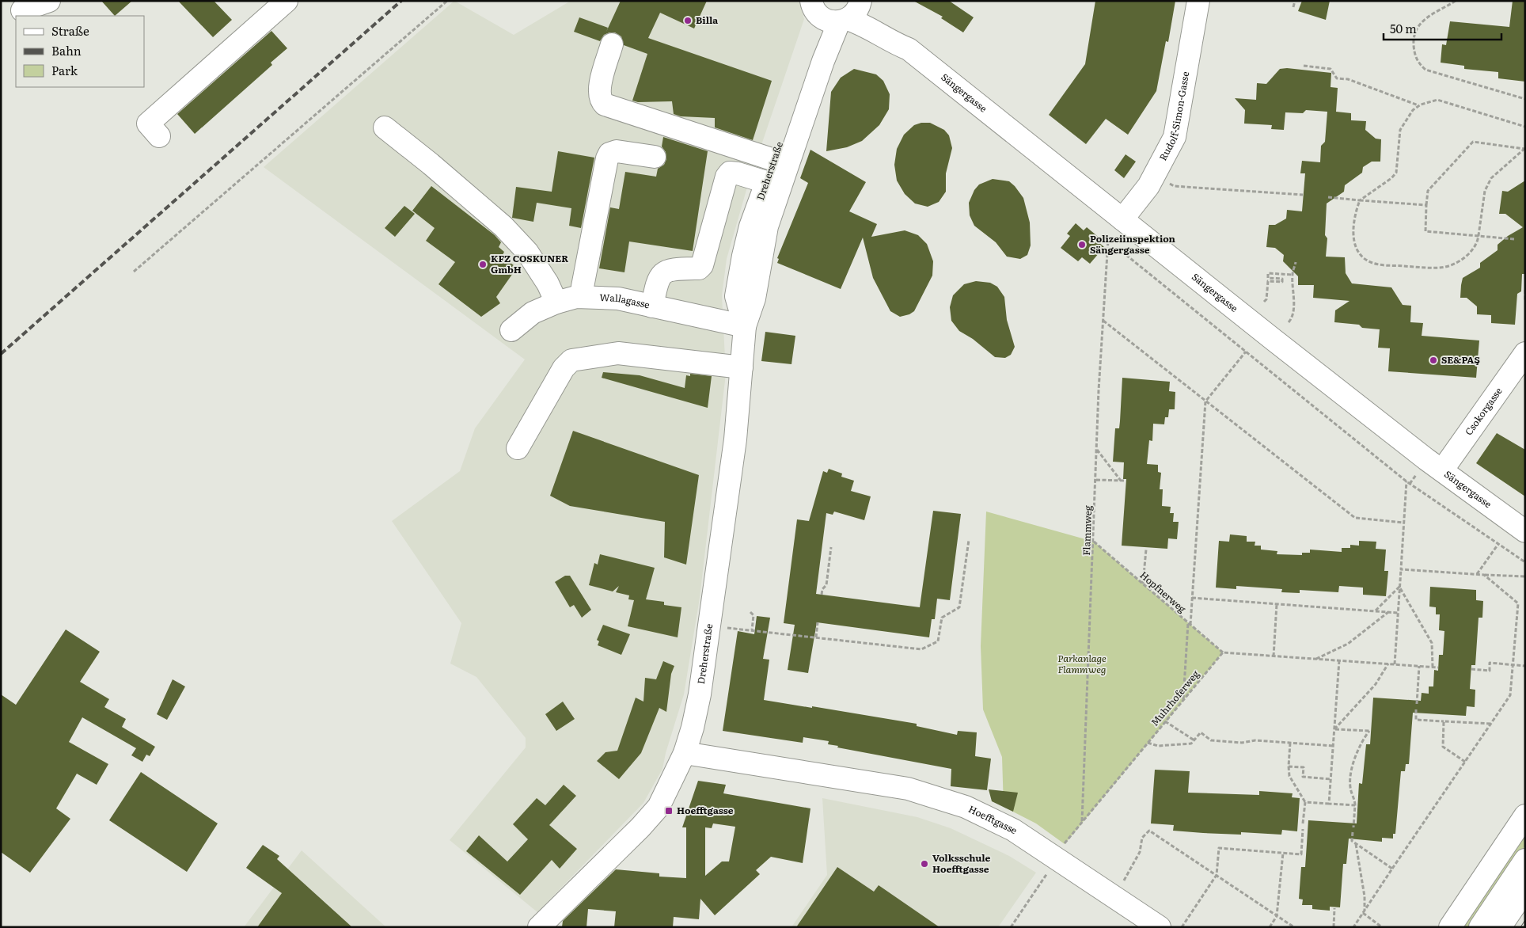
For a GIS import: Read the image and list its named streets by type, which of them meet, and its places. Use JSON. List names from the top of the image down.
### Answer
{
  "streets": {
    "street": [
      "Sängergasse",
      "Rudolf-Simon-Gasse",
      "Dreherstraße",
      "Wallagasse",
      "Csokorgasse",
      "Hoefftgasse"
    ],
    "path": ["Flammweg", "Hopfnerweg", "Muhrhoferweg"]
  },
  "crossings": [
    ["Sängergasse", "Rudolf-Simon-Gasse"],
    ["Sängergasse", "Dreherstraße"],
    ["Sängergasse", "Csokorgasse"],
    ["Dreherstraße", "Wallagasse"],
    ["Dreherstraße", "Hoefftgasse"],
    ["Flammweg", "Hopfnerweg"],
    ["Flammweg", "Muhrhoferweg"],
    ["Hopfnerweg", "Muhrhoferweg"],
    ["Muhrhoferweg", "Hoefftgasse"]
  ],
  "parks": ["Parkanlage Flammweg"],
  "places": {
    "other": [
      "Billa",
      "Polizeiinspektion Sängergasse",
      "KFZ COSKUNER GmbH",
      "SE&PAŞ",
      "Volksschule Hoefftgasse"
    ],
    "transit": ["Hoefftgasse"]
  },
  "legend": ["Straße", "Bahn", "Park"],
  "scale_bar": "50 m"
}
